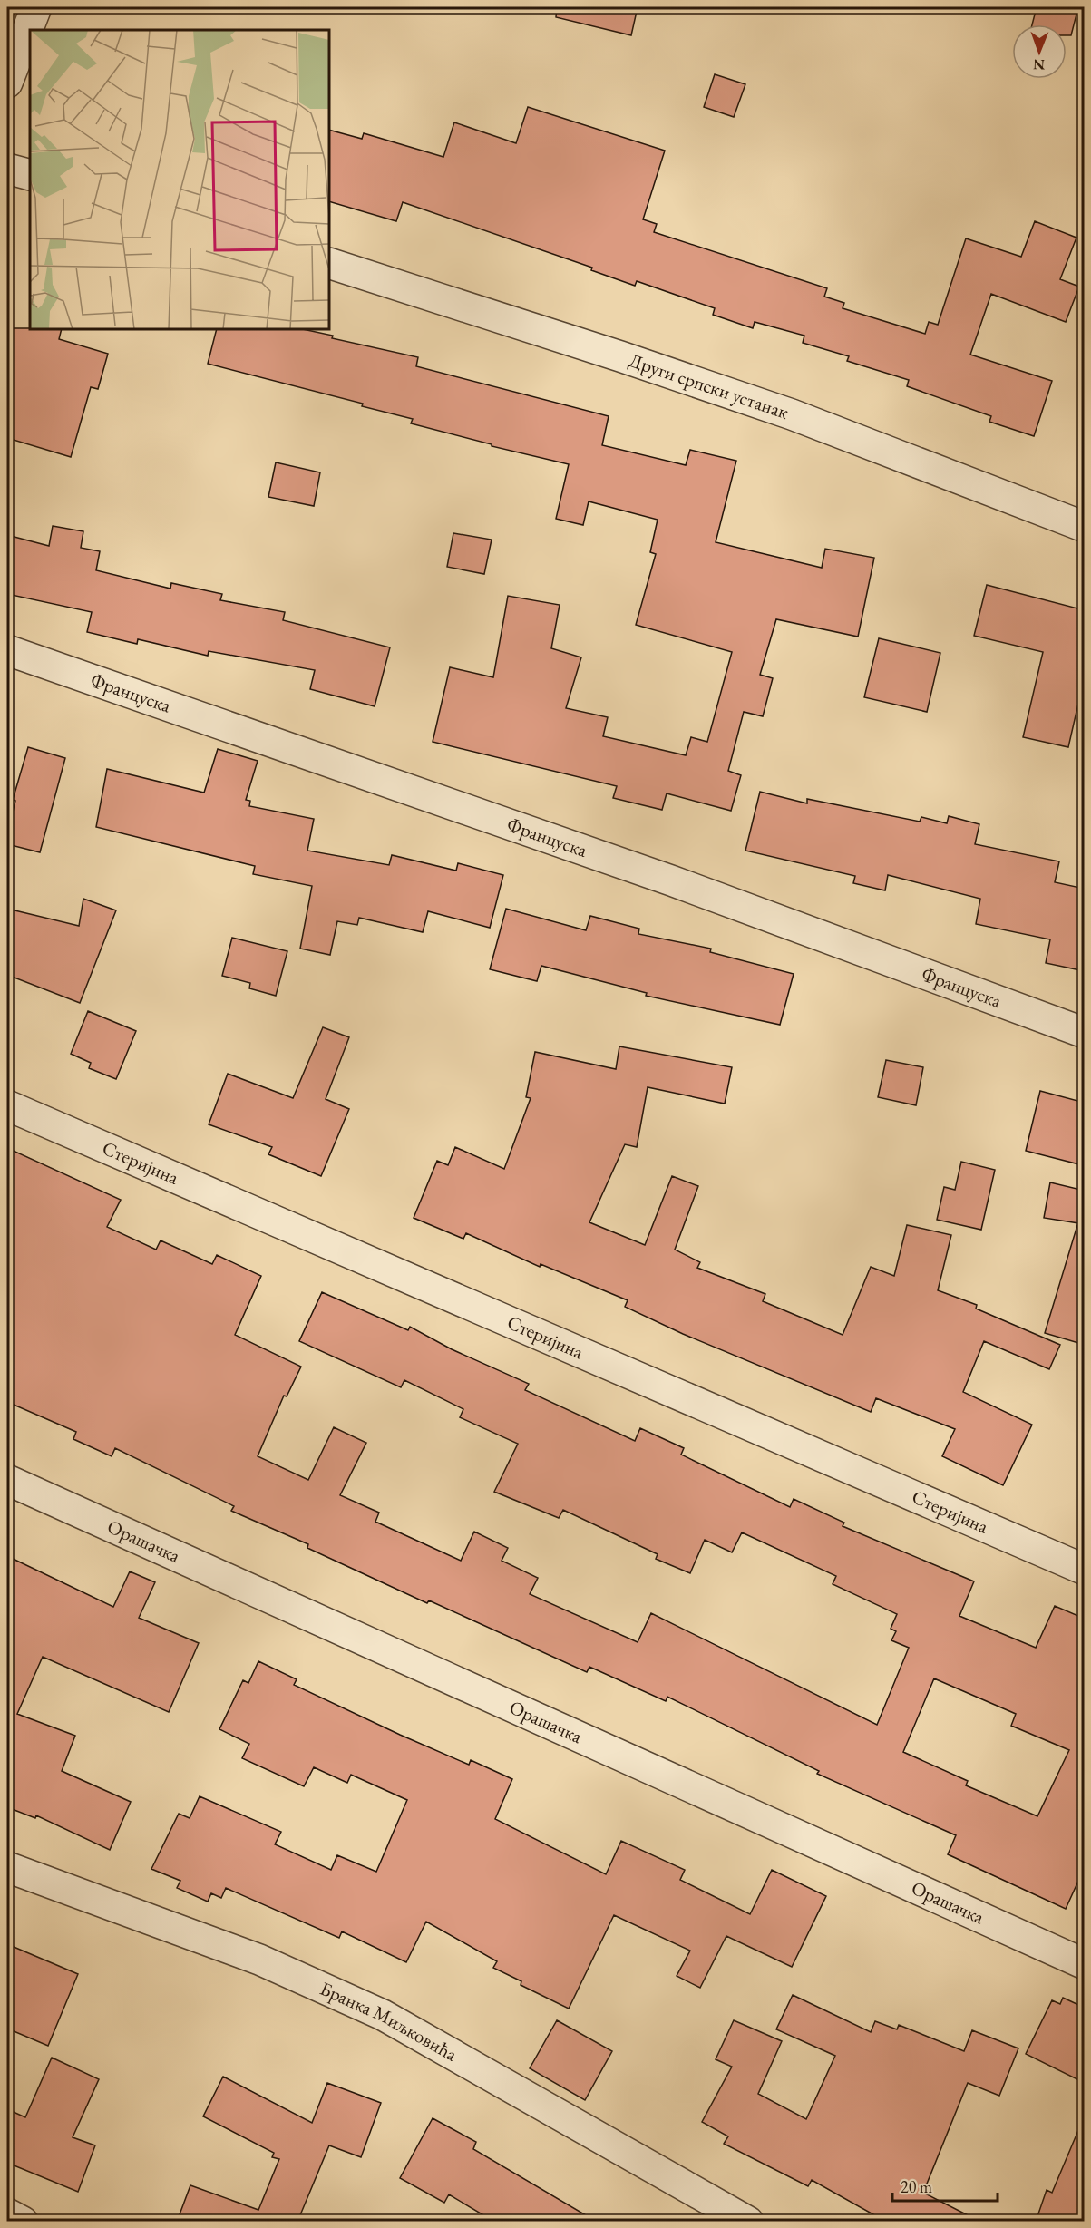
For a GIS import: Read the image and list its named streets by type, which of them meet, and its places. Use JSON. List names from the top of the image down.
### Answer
{
  "streets": {
    "street": [
      "Други српски устанак",
      "Француска",
      "Стеријина",
      "Орашачка",
      "Бранка Миљковића"
    ]
  },
  "scale_bar": "20 m",
  "north": "bottom"
}
